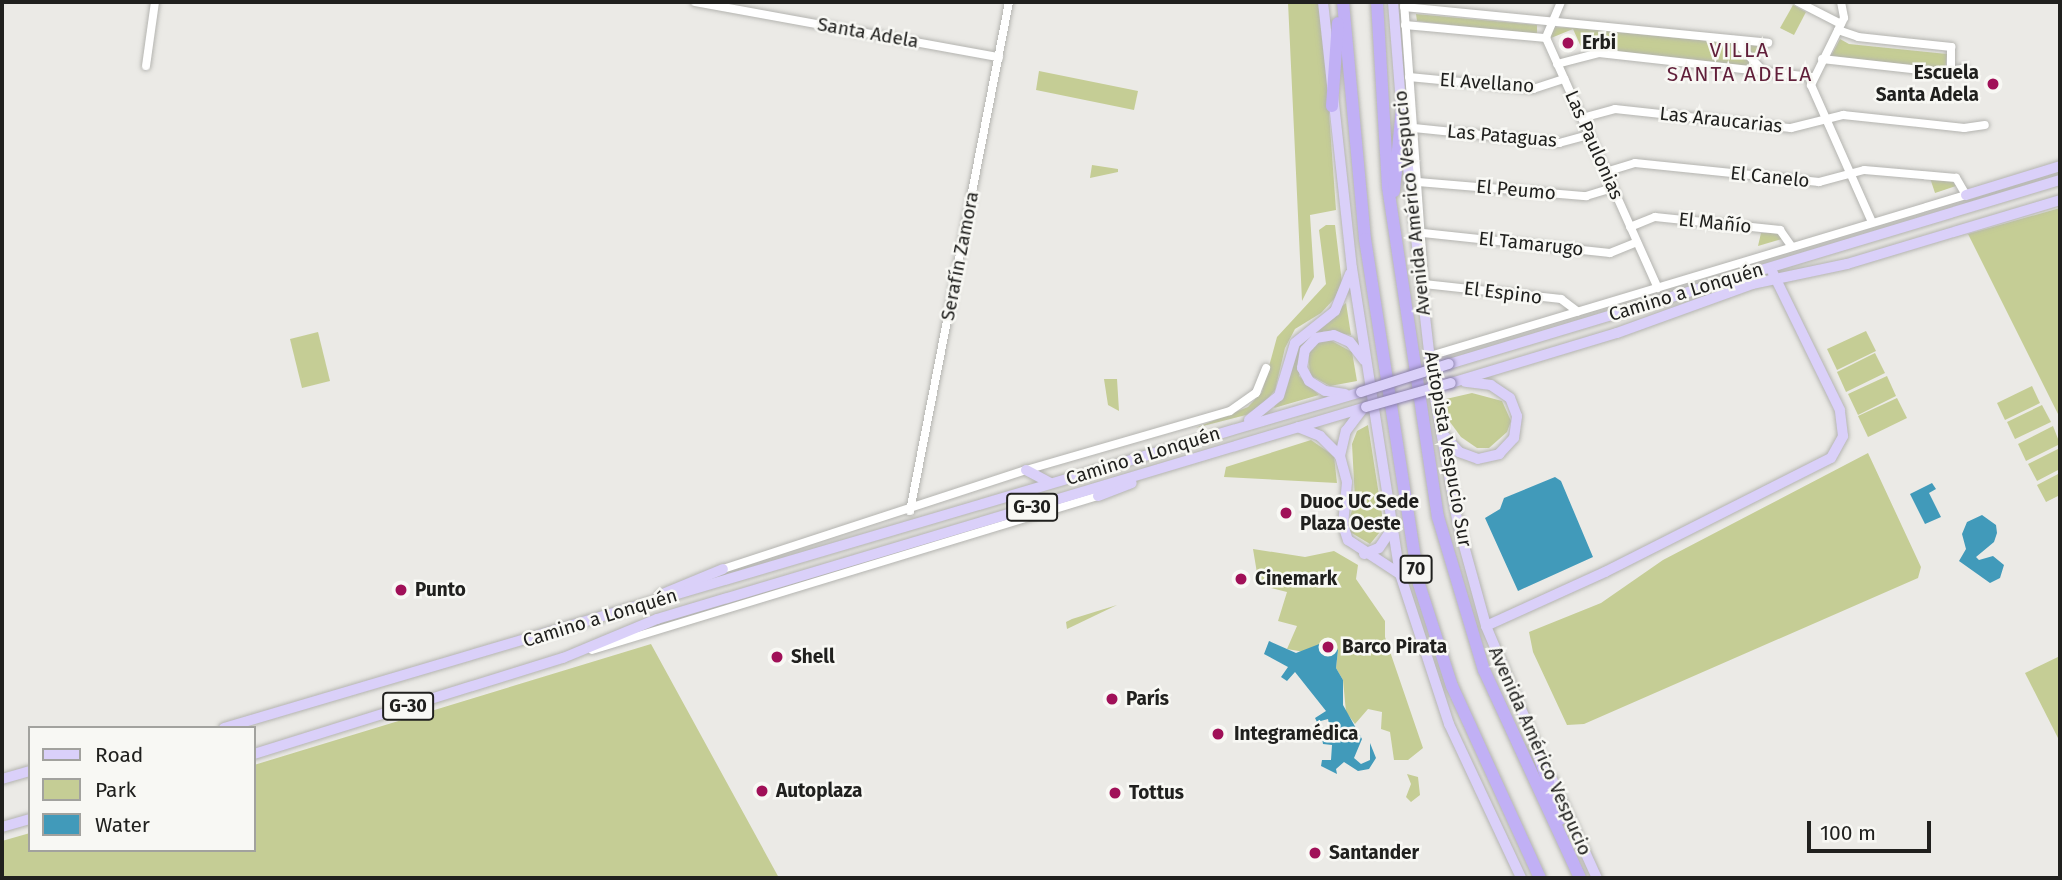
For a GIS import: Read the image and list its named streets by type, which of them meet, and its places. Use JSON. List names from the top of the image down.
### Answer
{
  "streets": {
    "highway": ["Autopista Vespucio Sur", "70"],
    "main road": ["Avenida Américo Vespucio", "Camino a Lonquén", "G-30"],
    "street": [
      "Santa Adela",
      "El Avellano",
      "Las Araucarias",
      "Las Pataguas",
      "Las Paulonias",
      "El Canelo",
      "El Peumo",
      "El Mañío",
      "El Tamarugo",
      "Serafín Zamora",
      "El Espino"
    ]
  },
  "crossings": [
    ["Santa Adela", "Serafín Zamora"],
    ["El Avellano", "Las Paulonias"],
    ["El Avellano", "Avenida Américo Vespucio"],
    ["Las Araucarias", "Las Paulonias"],
    ["Las Pataguas", "Las Paulonias"],
    ["Las Pataguas", "Avenida Américo Vespucio"],
    ["Las Paulonias", "El Canelo"],
    ["Las Paulonias", "El Peumo"],
    ["Las Paulonias", "El Mañío"],
    ["Las Paulonias", "El Tamarugo"],
    ["Las Paulonias", "Camino a Lonquén"],
    ["El Canelo", "Camino a Lonquén"],
    ["El Peumo", "Avenida Américo Vespucio"],
    ["Avenida Américo Vespucio", "El Tamarugo"],
    ["Avenida Américo Vespucio", "Camino a Lonquén"],
    ["Avenida Américo Vespucio", "El Espino"],
    ["El Mañío", "Camino a Lonquén"],
    ["Serafín Zamora", "Camino a Lonquén"],
    ["Camino a Lonquén", "El Espino"]
  ],
  "districts": ["VILLA SANTA ADELA"],
  "places": [
    "Erbi",
    "Escuela Santa Adela",
    "Duoc UC Sede Plaza Oeste",
    "Cinemark",
    "Punto",
    "Barco Pirata",
    "Shell",
    "París",
    "Integramédica",
    "Autoplaza",
    "Tottus",
    "Santander"
  ],
  "legend": ["Road", "Park", "Water"],
  "scale_bar": "100 m"
}
